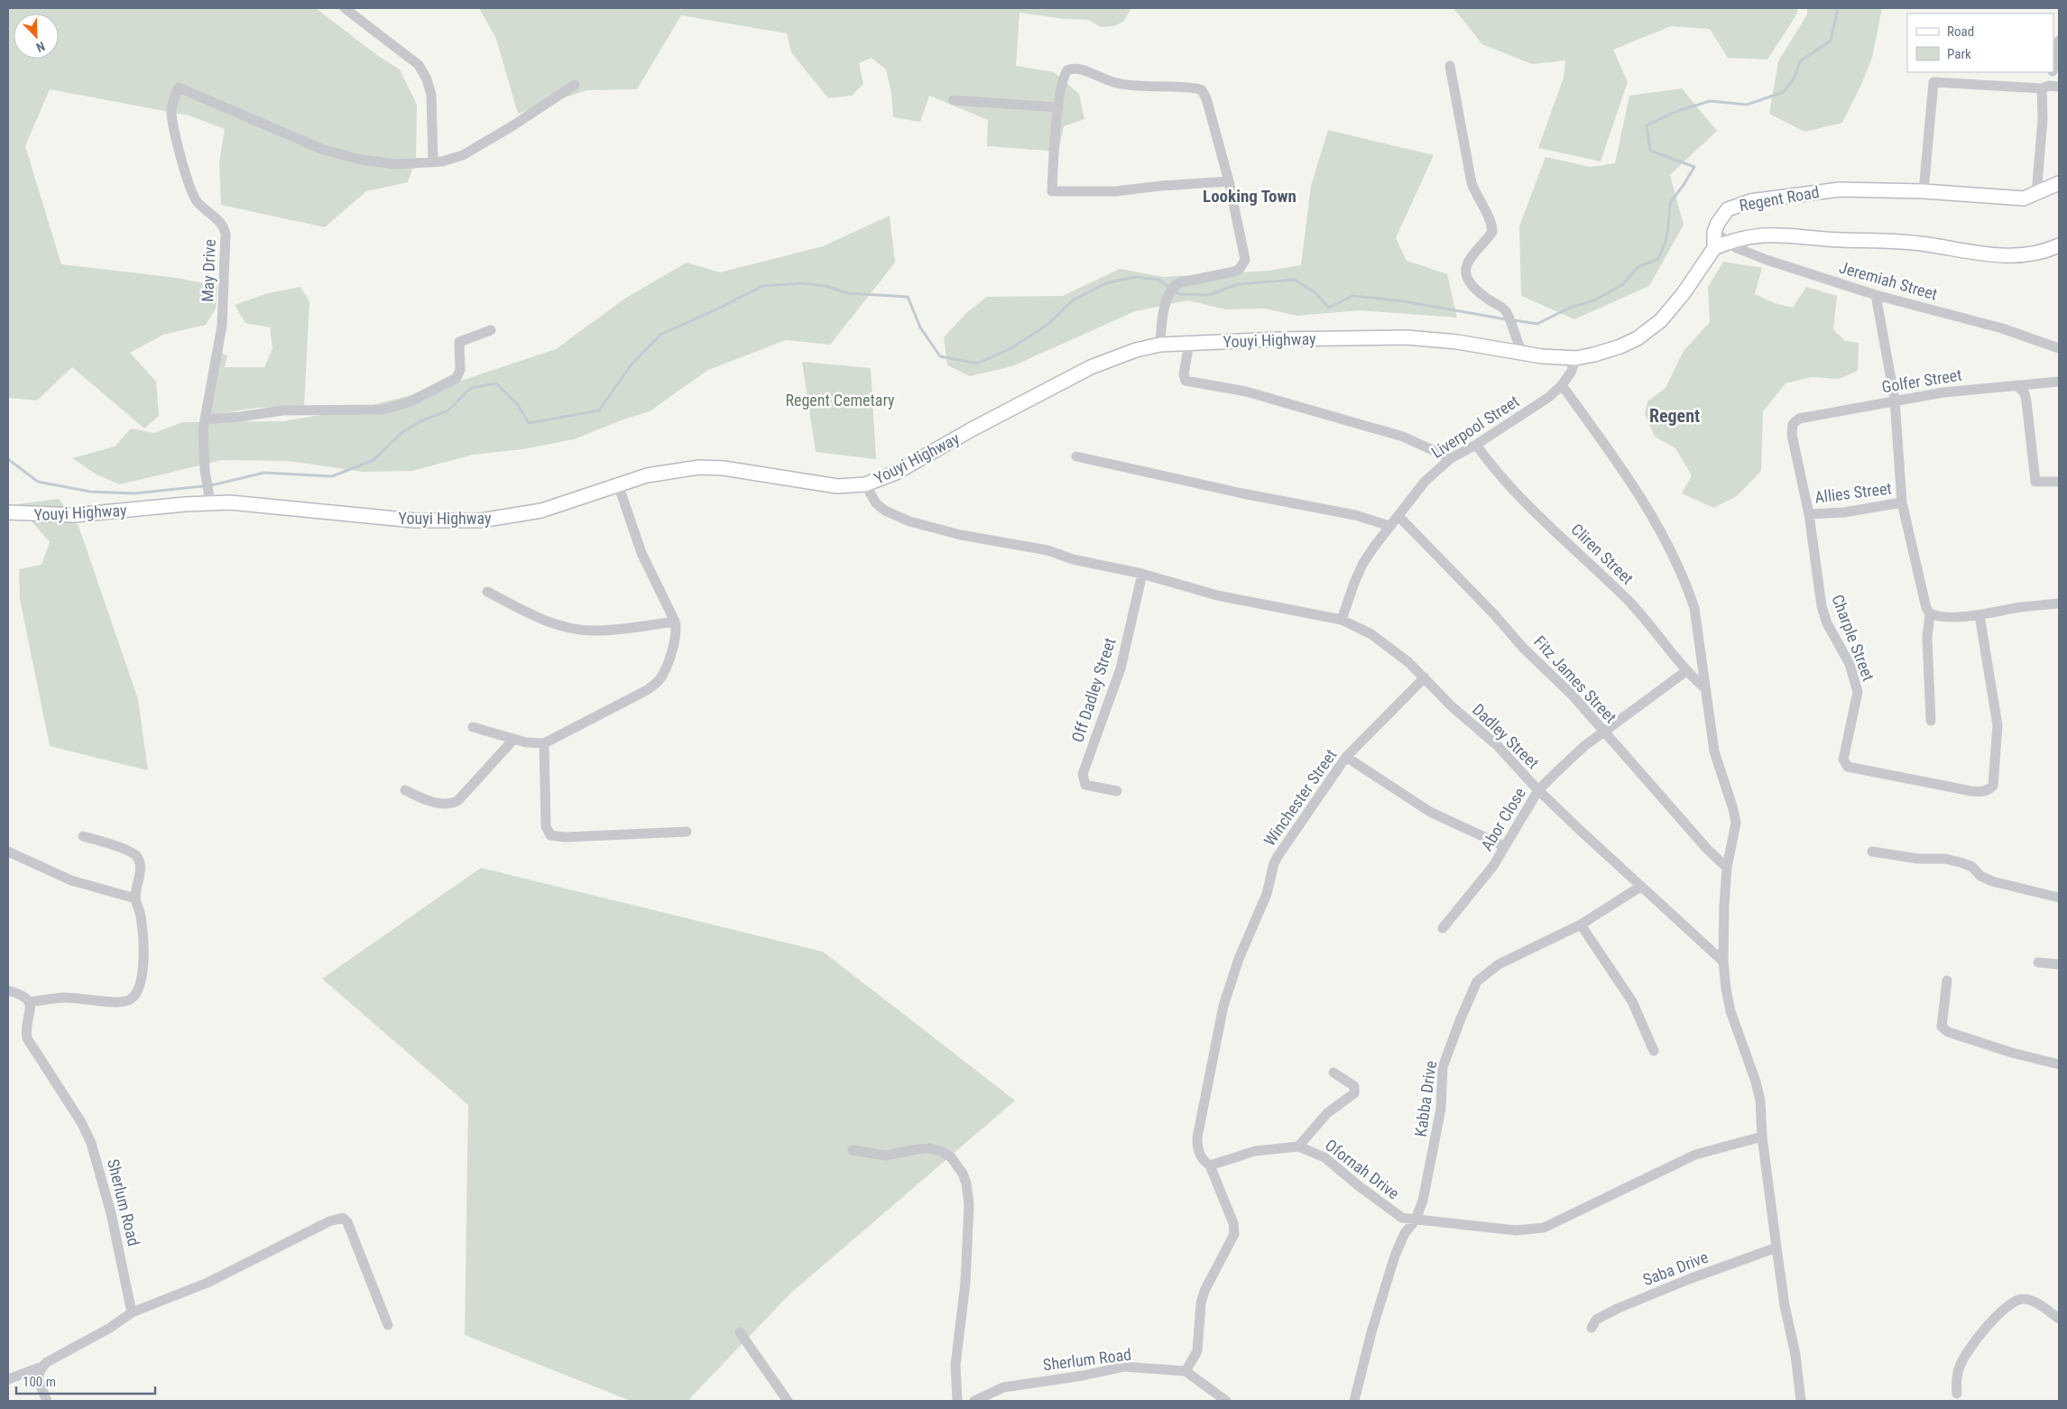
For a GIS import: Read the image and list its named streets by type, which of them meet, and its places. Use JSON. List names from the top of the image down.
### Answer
{
  "streets": {
    "main road": ["Regent Road", "Youyi Highway"],
    "street": [
      "May Drive",
      "Jeremiah Street",
      "Golfer Street",
      "Liverpool Street",
      "Allies Street",
      "Cliren Street",
      "Charple Street",
      "Fitz James Street",
      "Off Dadley Street",
      "Dadley Street",
      "Winchester Street",
      "Abor Close",
      "Kabba Drive",
      "Ofornah Drive",
      "Sherlum Road",
      "Saba Drive"
    ]
  },
  "crossings": [
    ["Regent Road", "Jeremiah Street"],
    ["Regent Road", "Youyi Highway"],
    ["May Drive", "Youyi Highway"],
    ["Youyi Highway", "Liverpool Street"],
    ["Youyi Highway", "Dadley Street"],
    ["Golfer Street", "Charple Street"],
    ["Liverpool Street", "Cliren Street"],
    ["Liverpool Street", "Fitz James Street"],
    ["Liverpool Street", "Dadley Street"],
    ["Allies Street", "Charple Street"],
    ["Cliren Street", "Abor Close"],
    ["Fitz James Street", "Abor Close"],
    ["Off Dadley Street", "Dadley Street"],
    ["Dadley Street", "Winchester Street"],
    ["Dadley Street", "Abor Close"],
    ["Dadley Street", "Kabba Drive"],
    ["Winchester Street", "Ofornah Drive"],
    ["Kabba Drive", "Ofornah Drive"]
  ],
  "districts": ["Looking Town", "Regent"],
  "parks": ["Regent Cemetary"],
  "legend": ["Road", "Park"],
  "scale_bar": "100 m",
  "north": "bottom right"
}
